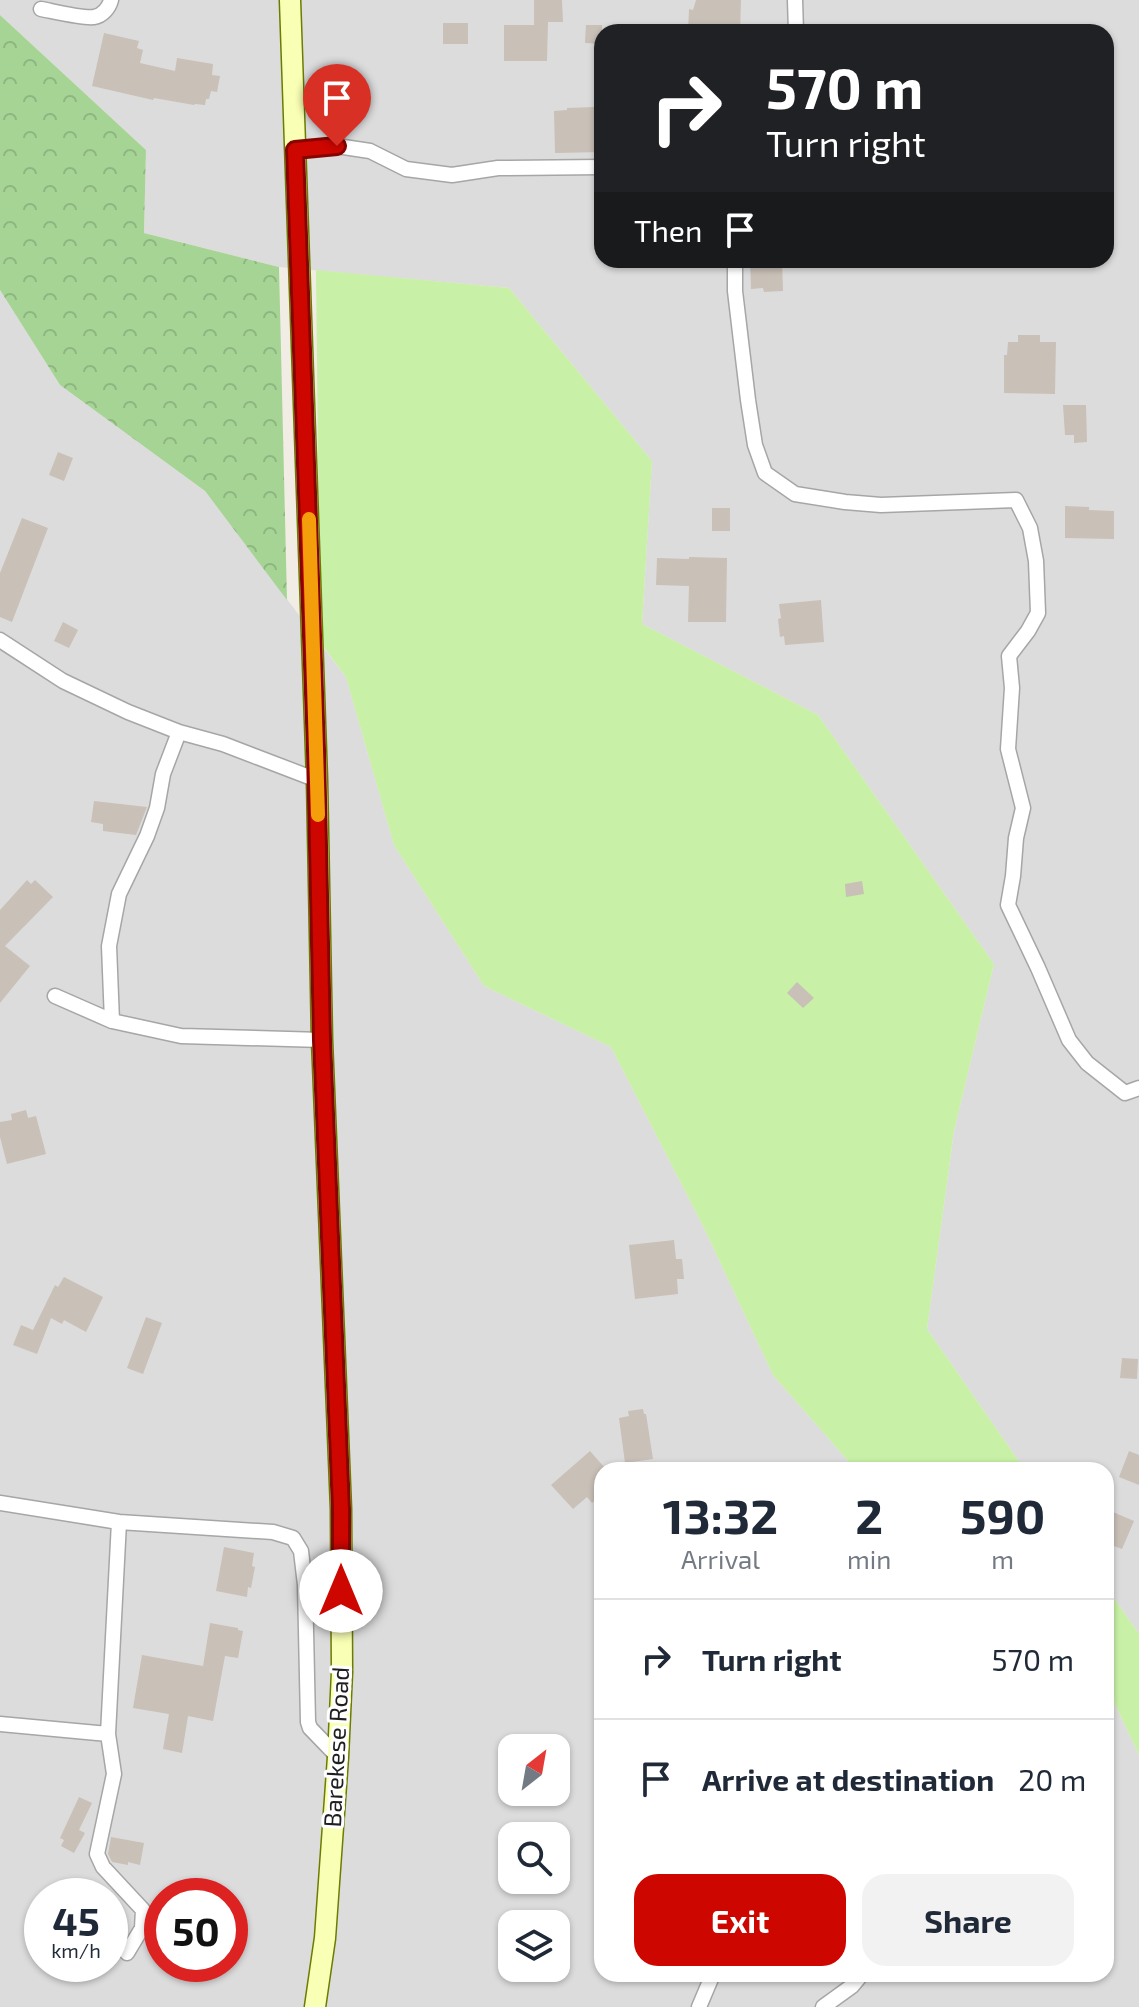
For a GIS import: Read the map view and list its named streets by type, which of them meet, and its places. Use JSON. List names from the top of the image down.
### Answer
{
  "streets": {
    "main road": ["Barekese Road"]
  },
  "north": "top right",
  "page": {
    "turn": ["570 m", "Turn right"],
    "then": "Then",
    "eta": [
      "13:32",
      "Arrival",
      "2",
      "min",
      "590",
      "m"
    ],
    "list": [
      {
        "name": "Turn right",
        "value": "570 m"
      },
      {
        "name": "Arrive at destination",
        "value": "20 m"
      }
    ],
    "buttons": ["Exit", "Share"],
    "speed": "45 km/h",
    "limit": "50"
  }
}
